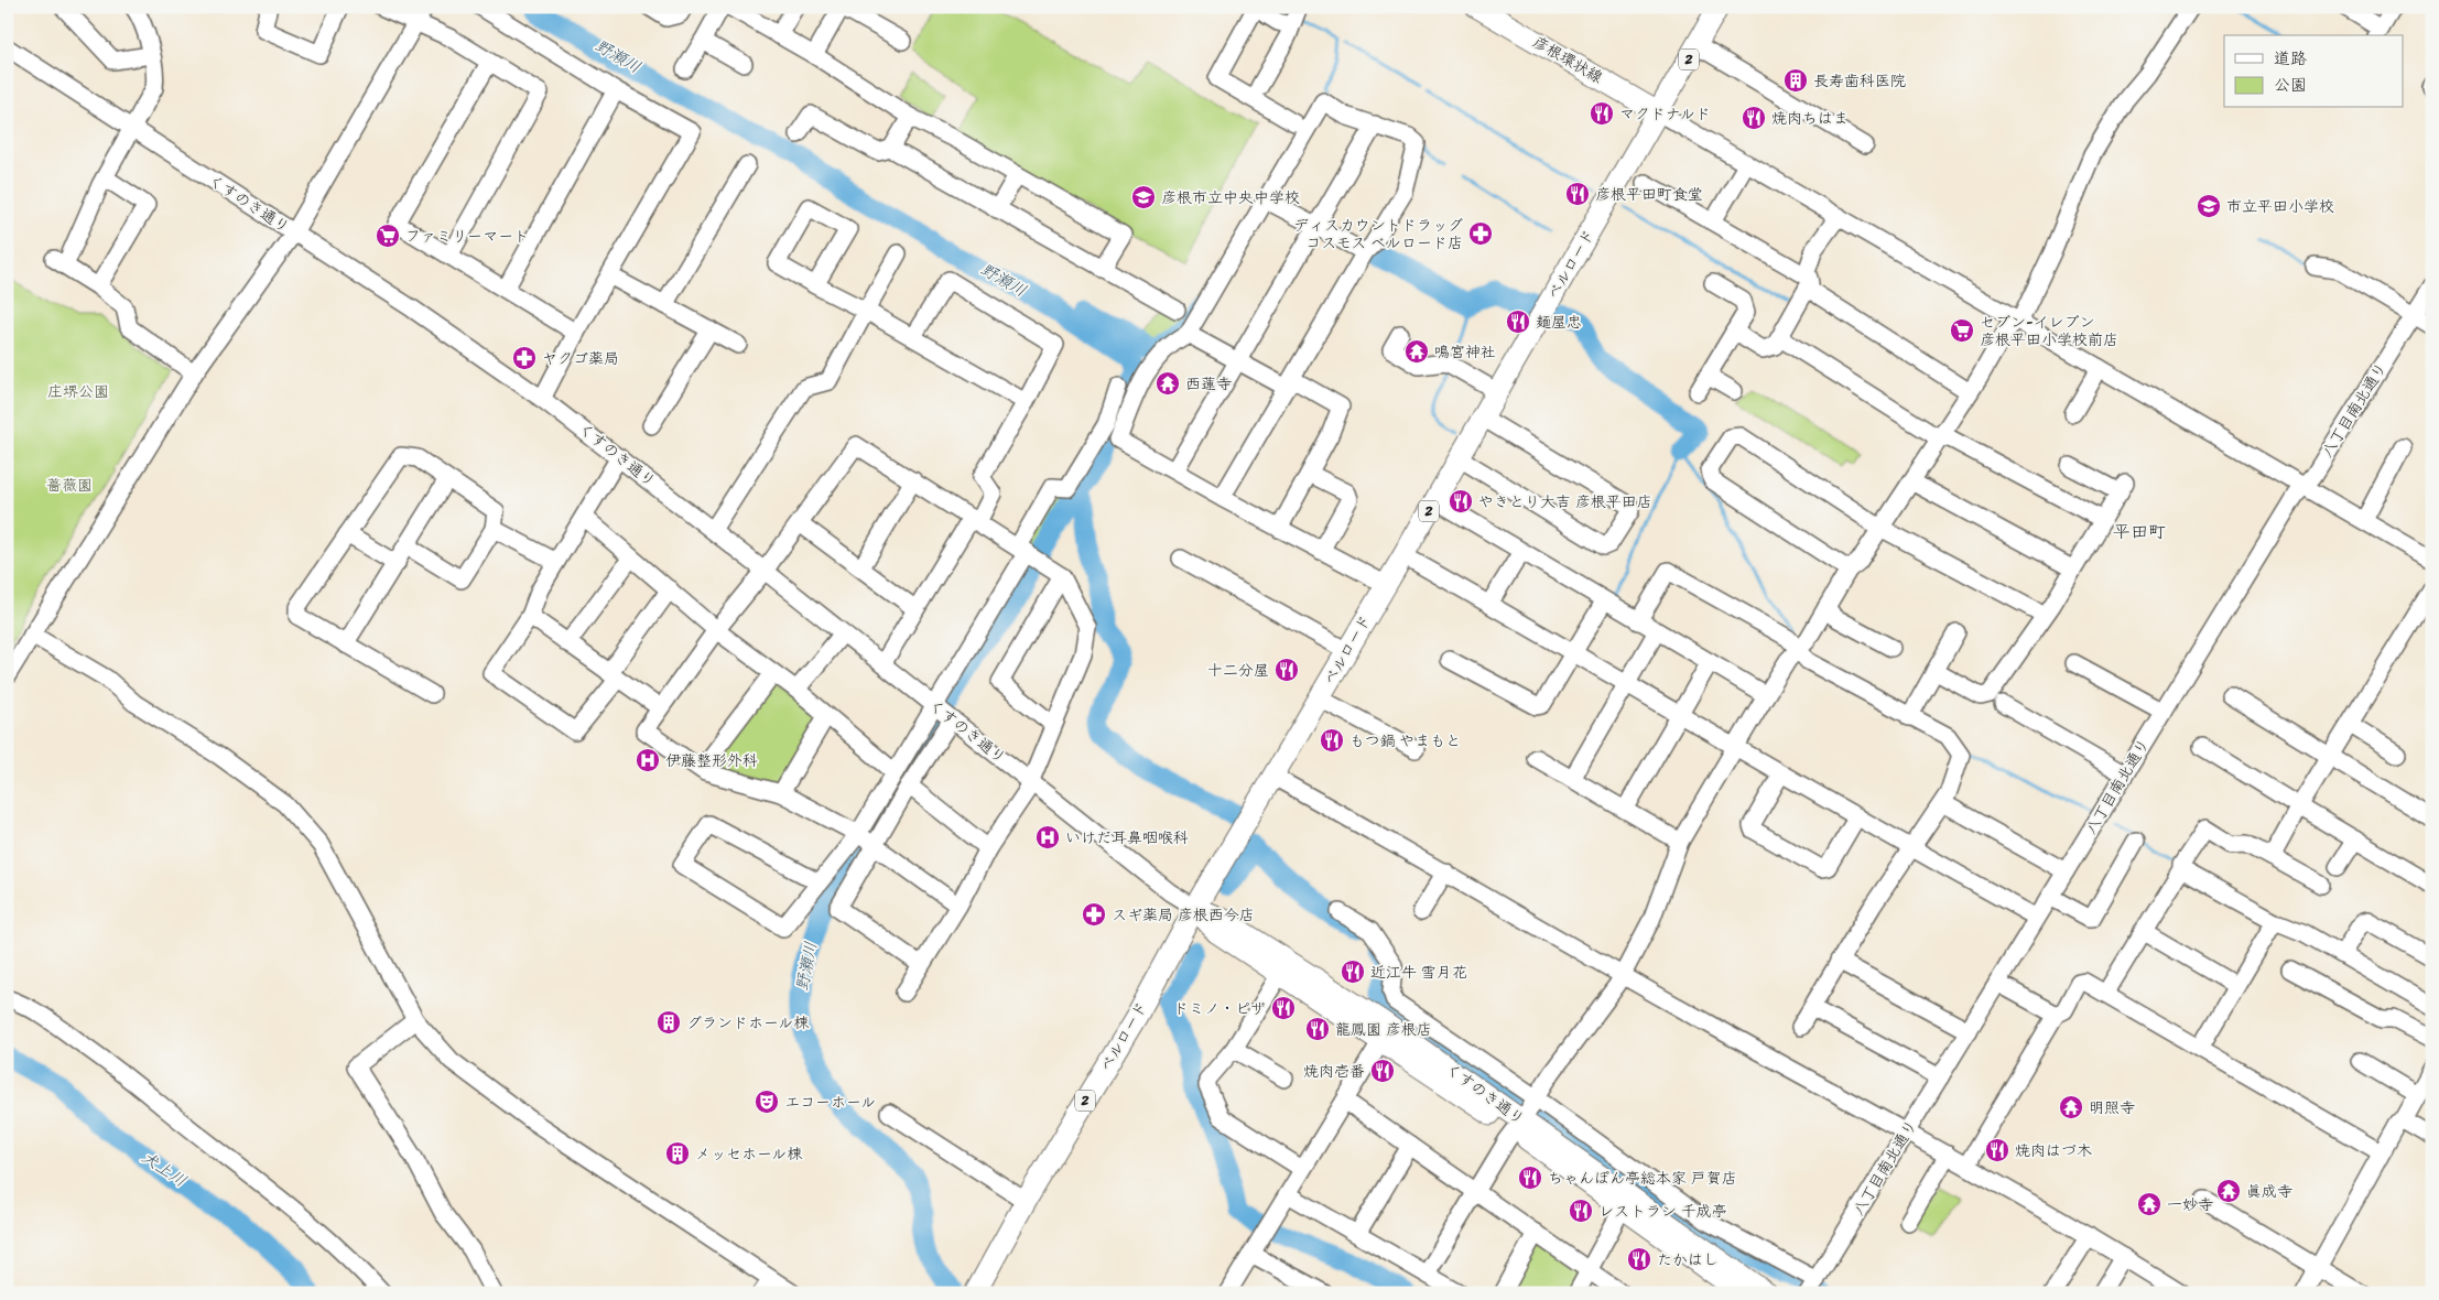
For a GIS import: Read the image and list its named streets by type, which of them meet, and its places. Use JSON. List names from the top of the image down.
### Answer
{
  "streets": {
    "main road": [
      "彦根環状線",
      "2",
      "くすのき通り",
      "ベルロード"
    ],
    "street": ["八丁目南北通り"]
  },
  "crossings": [
    ["彦根環状線", "ベルロード"],
    ["くすのき通り", "ベルロード"]
  ],
  "districts": ["平田町"],
  "water": ["野瀬川", "犬上川"],
  "parks": ["庄堺公園", "薔薇園"],
  "places": {
    "building": ["長寿歯科医院", "グランドホール棟", "メッセホール棟"],
    "restaurant": [
      "マクドナルド",
      "焼肉ちはま",
      "彦根平田町食堂",
      "麺屋忠",
      "やきとり大吉 彦根平田店",
      "十二分屋",
      "もつ鍋 やまもと",
      "近江牛 雪月花",
      "ドミノ・ピザ",
      "龍鳳園 彦根店",
      "焼肉壱番",
      "焼肉はづ木",
      "ちゃんぽん亭総本家 戸賀店",
      "レストラン 千成亭",
      "たかはし"
    ],
    "school or university": ["彦根市立中央中学校", "市立平田小学校"],
    "pharmacy": ["ディスカウントドラッグ コスモス ベルロード店", "ヤクゴ薬局", "スギ薬局 彦根西今店"],
    "supermarket": ["ファミリーマート", "セブン-イレブン 彦根平田小学校前店"],
    "temple": [
      "鳴宮神社",
      "西蓮寺",
      "明照寺",
      "眞成寺",
      "一妙寺"
    ],
    "hospital": ["伊藤整形外科", "いけだ耳鼻咽喉科"],
    "theatre": ["エコーホール"]
  },
  "legend": ["道路", "公園"]
}
